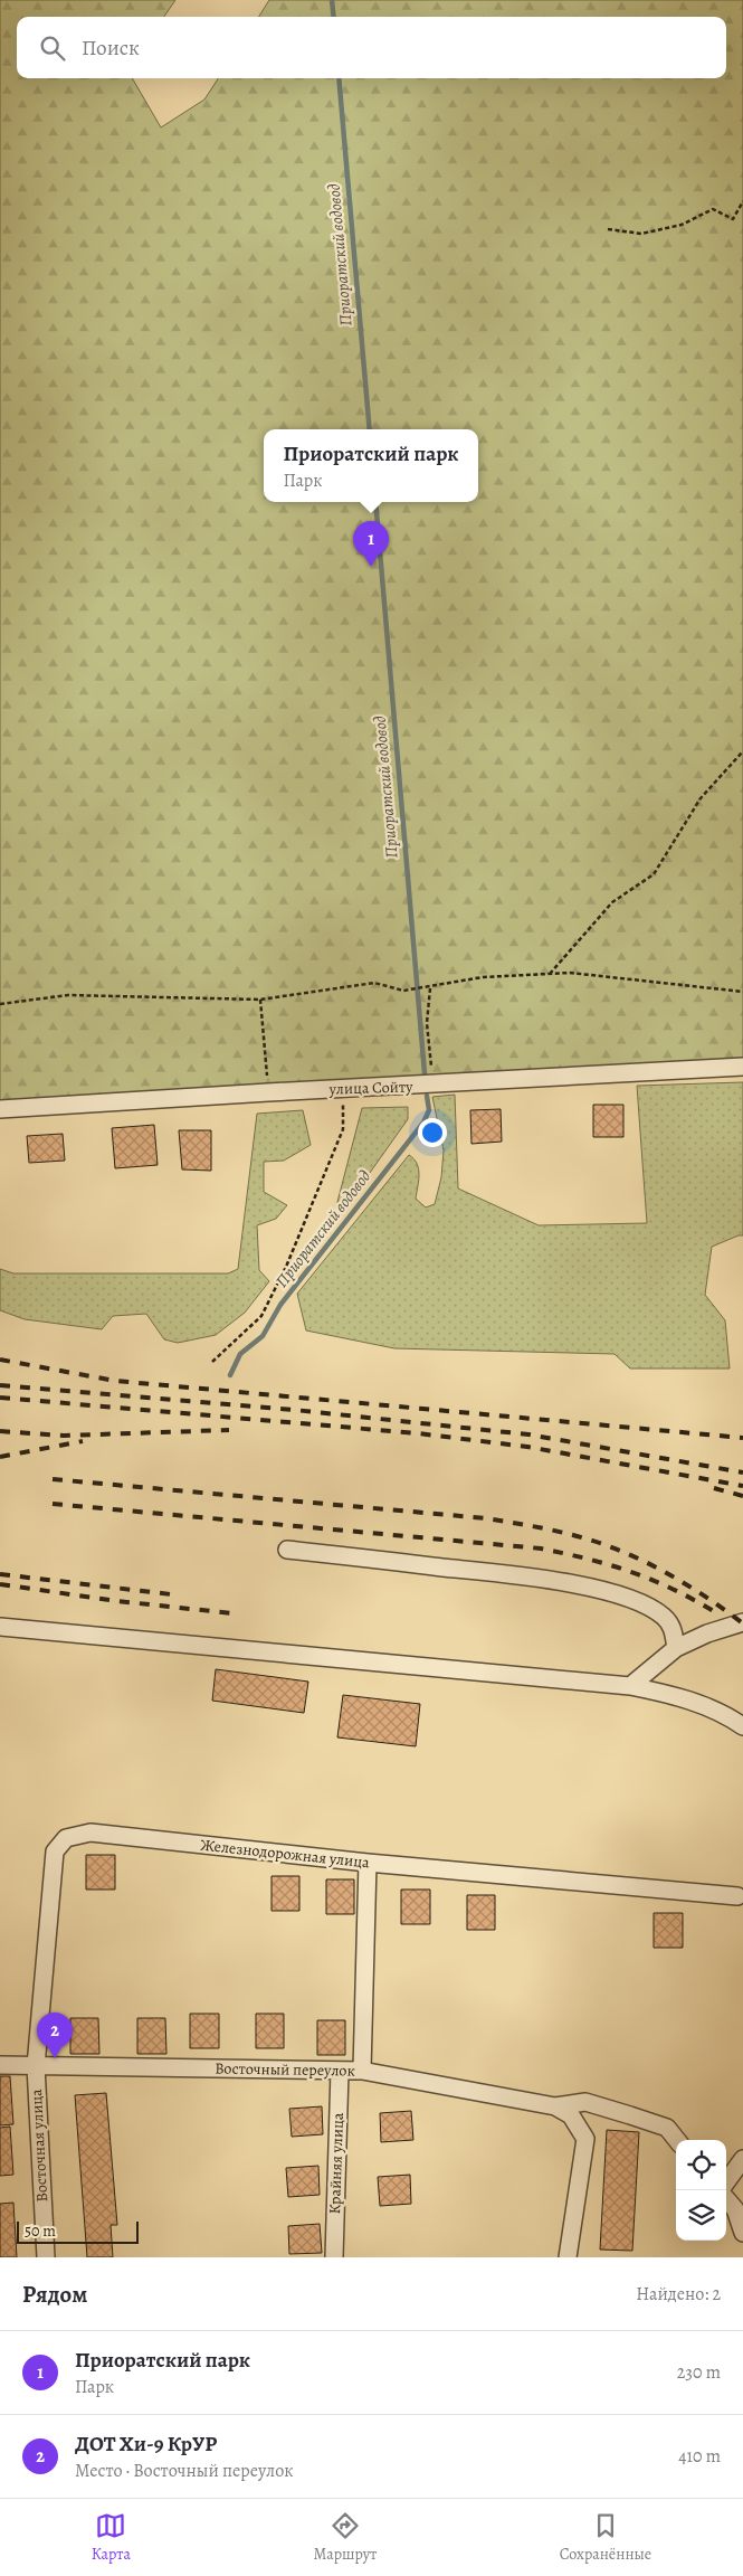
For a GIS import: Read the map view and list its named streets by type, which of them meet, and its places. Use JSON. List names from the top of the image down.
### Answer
{
  "streets": {
    "street": [
      "улица Сойту",
      "Железнодорожная улица",
      "Восточный переулок",
      "Восточная улица",
      "Крайняя улица"
    ]
  },
  "crossings": [
    ["Железнодорожная улица", "Восточный переулок"],
    ["Железнодорожная улица", "Восточная улица"],
    ["Восточный переулок", "Восточная улица"],
    ["Восточный переулок", "Крайняя улица"]
  ],
  "water": ["Приоратский водовод"],
  "scale_bar": "50 m",
  "page": {
    "search": "Поиск",
    "popup": ["Приоратский парк", "Парк"],
    "pins": ["1", "2"],
    "scale": "50 m",
    "heading": ["Рядом", "Найдено: 2"],
    "list": [
      {
        "mark": "1",
        "name": "Приоратский парк",
        "note": "Парк",
        "value": "230 m"
      },
      {
        "mark": "2",
        "name": "ДОТ Хи-9 КрУР",
        "note": "Место · Восточный переулок",
        "value": "410 m"
      }
    ],
    "nav": ["Карта", "Маршрут", "Сохранённые"]
  }
}
